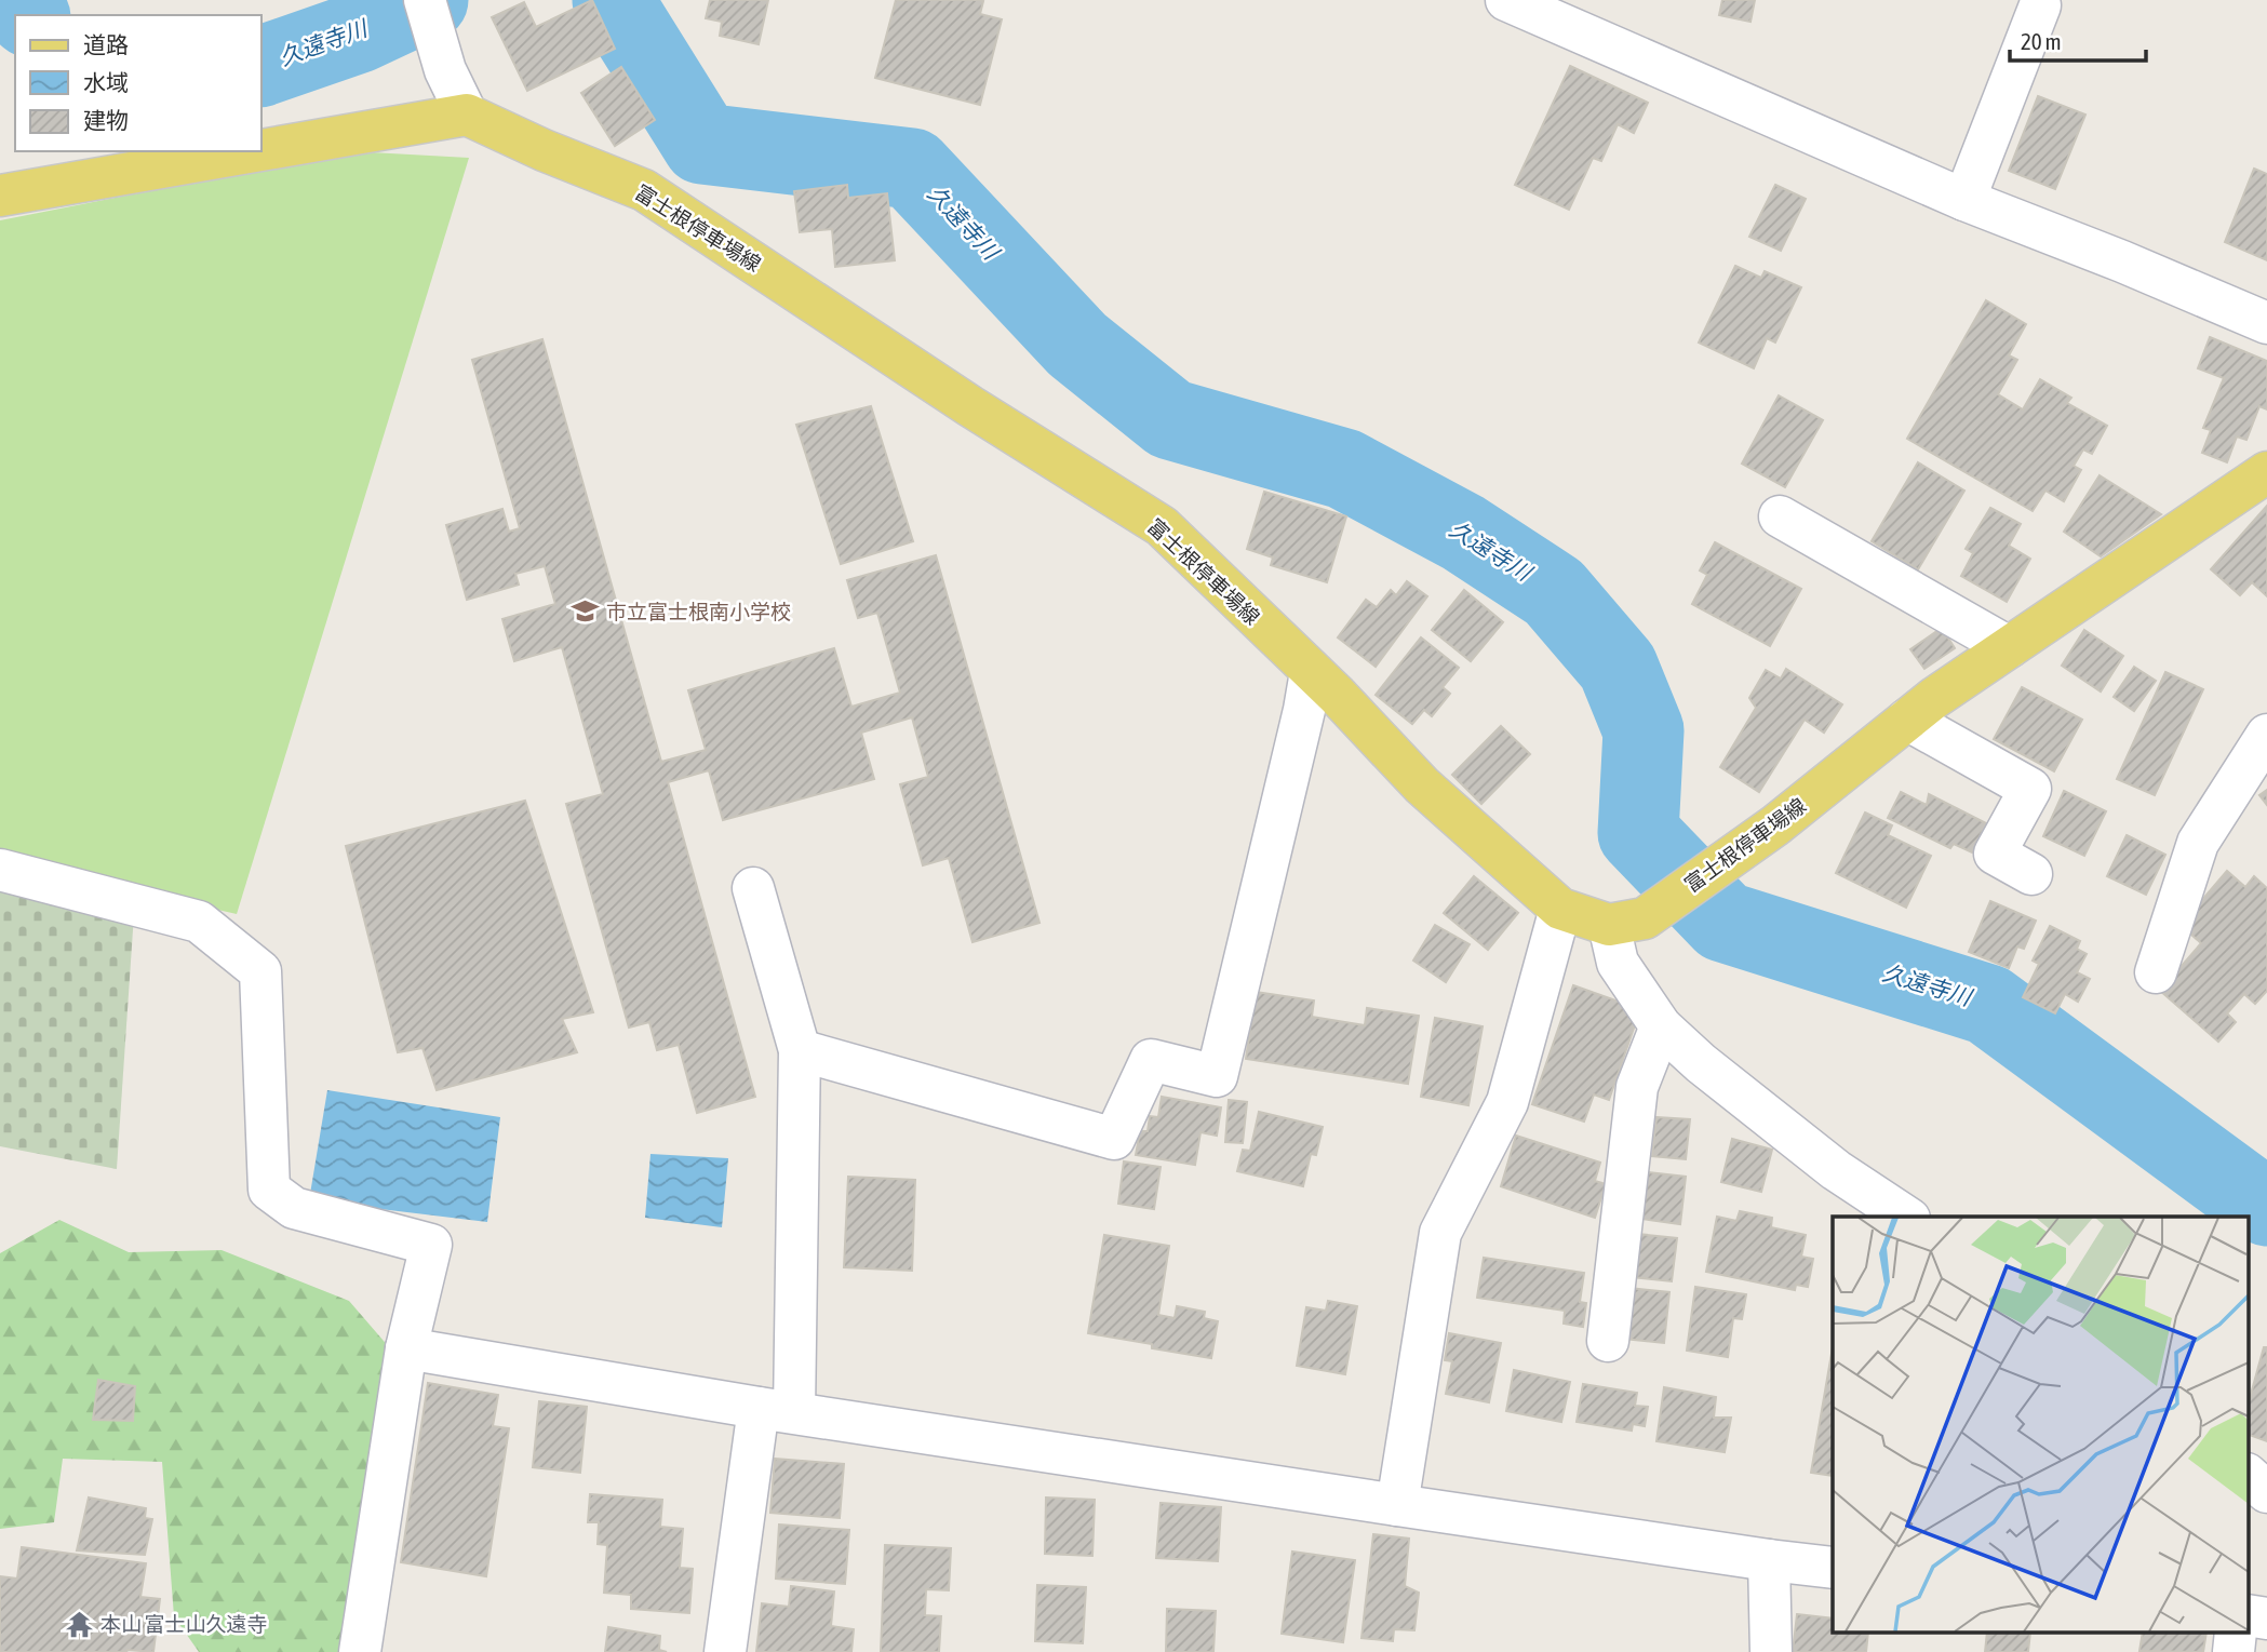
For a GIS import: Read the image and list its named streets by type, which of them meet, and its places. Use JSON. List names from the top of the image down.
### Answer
{
  "streets": {
    "main road": ["富士根停車場線"]
  },
  "water": ["久遠寺川"],
  "places": {
    "school or university": ["市立富士根南小学校"],
    "temple": ["本山 富士山久遠寺"]
  },
  "legend": ["道路", "水域", "建物"],
  "scale_bar": "20 m"
}
